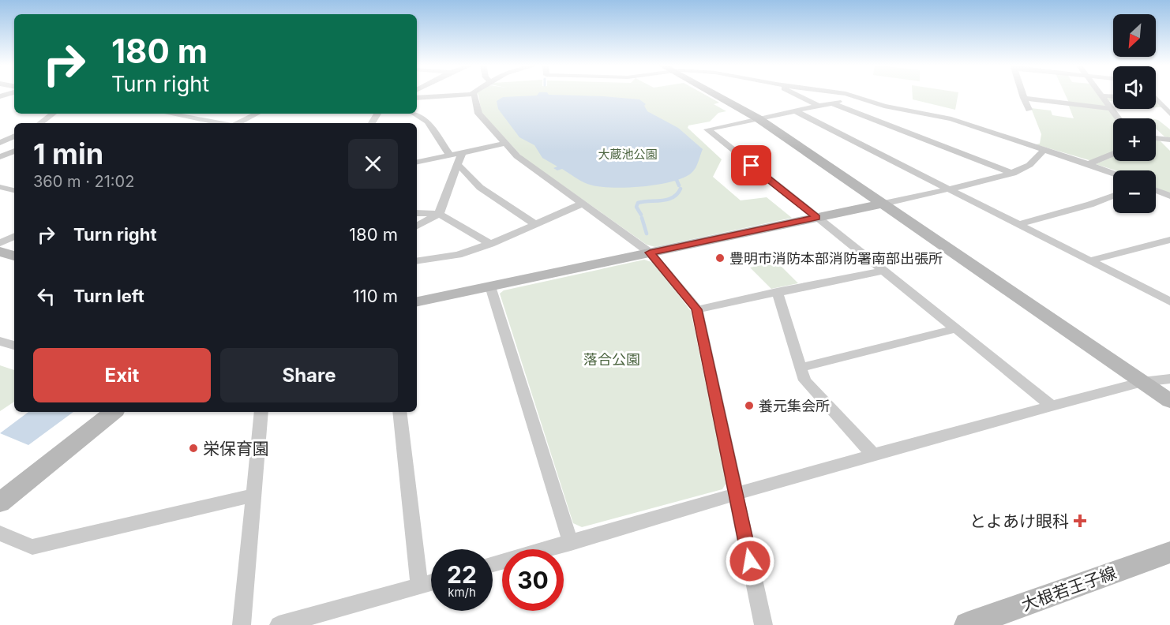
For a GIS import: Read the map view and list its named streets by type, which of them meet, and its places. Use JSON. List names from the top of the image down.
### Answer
{
  "streets": {
    "street": ["大根若王子線"]
  },
  "parks": ["大蔵池公園", "落合公園"],
  "places": {
    "other": ["豊明市消防本部消防署南部出張所", "養元集会所", "栄保育園"],
    "health": ["とよあけ眼科"]
  },
  "north": "bottom left",
  "page": {
    "map_buttons": ["+", "−"],
    "turn": ["180 m", "Turn right"],
    "heading": ["1 min", "360 m · 21:02"],
    "list": [
      {
        "name": "Turn right",
        "value": "180 m"
      },
      {
        "name": "Turn left",
        "value": "110 m"
      }
    ],
    "buttons": ["Exit", "Share"],
    "speed": "22 km/h",
    "limit": "30"
  }
}
